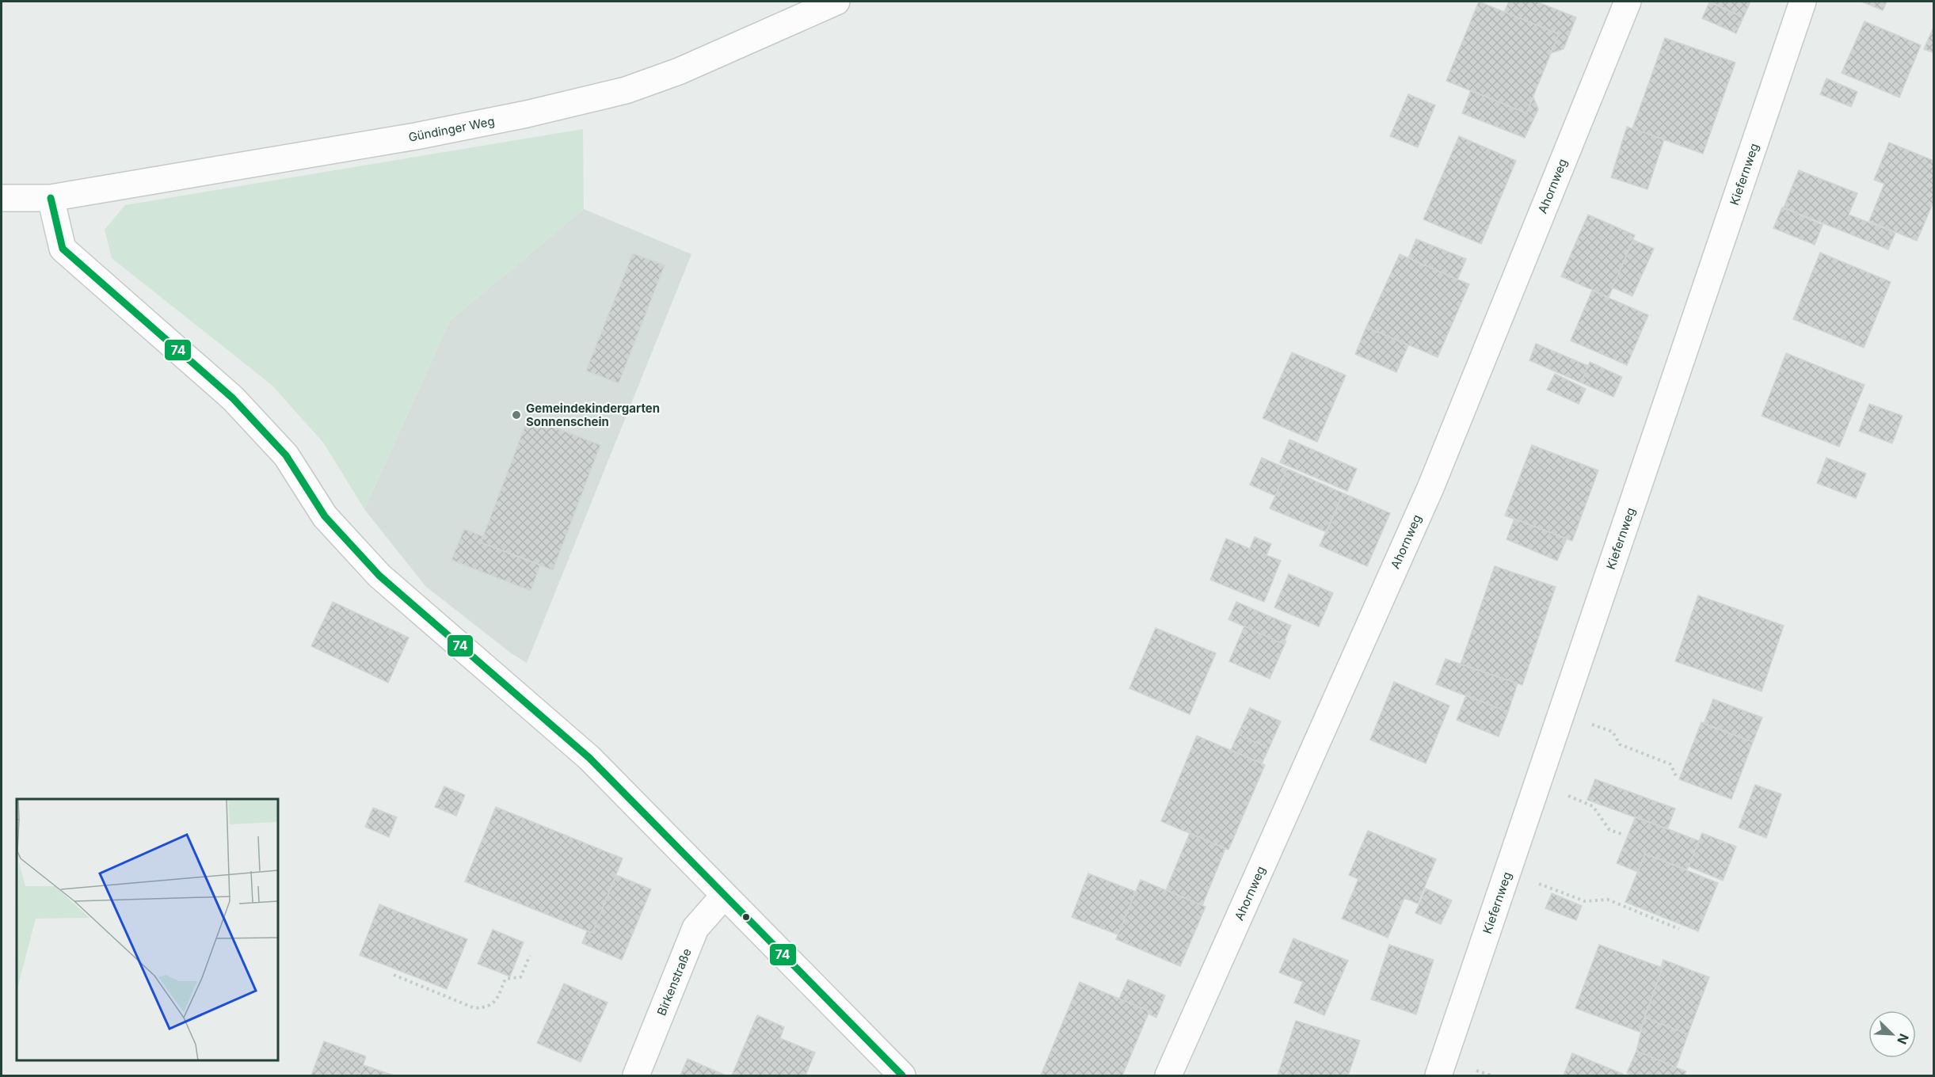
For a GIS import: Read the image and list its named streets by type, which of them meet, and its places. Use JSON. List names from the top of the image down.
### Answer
{
  "streets": {
    "street": [
      "Gündinger Weg",
      "Kiefernweg",
      "Ahornweg",
      "Birkenstraße"
    ]
  },
  "places": ["Gemeindekindergarten Sonnenschein"],
  "lines": ["transit line 74"],
  "north": "bottom right"
}
